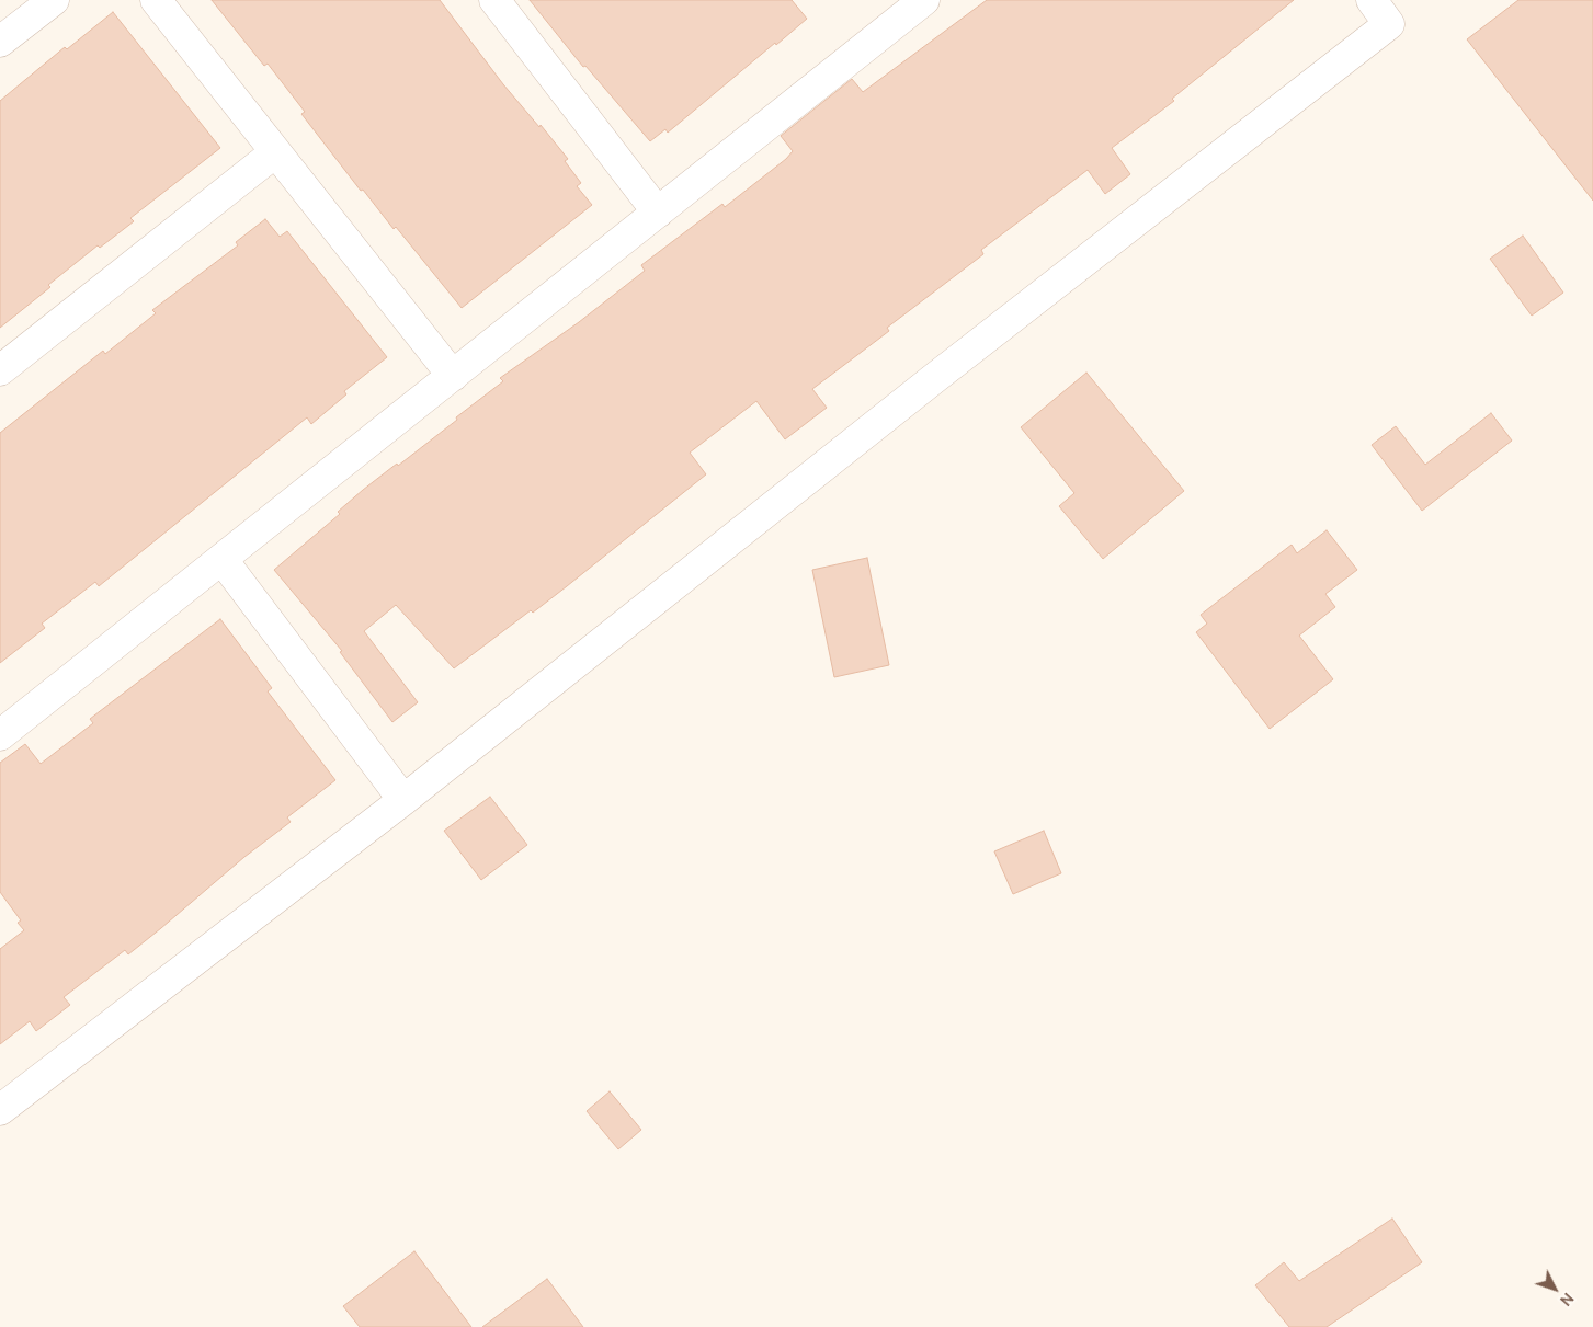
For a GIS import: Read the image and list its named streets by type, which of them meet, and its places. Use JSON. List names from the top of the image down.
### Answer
{
  "north": "bottom right"
}
